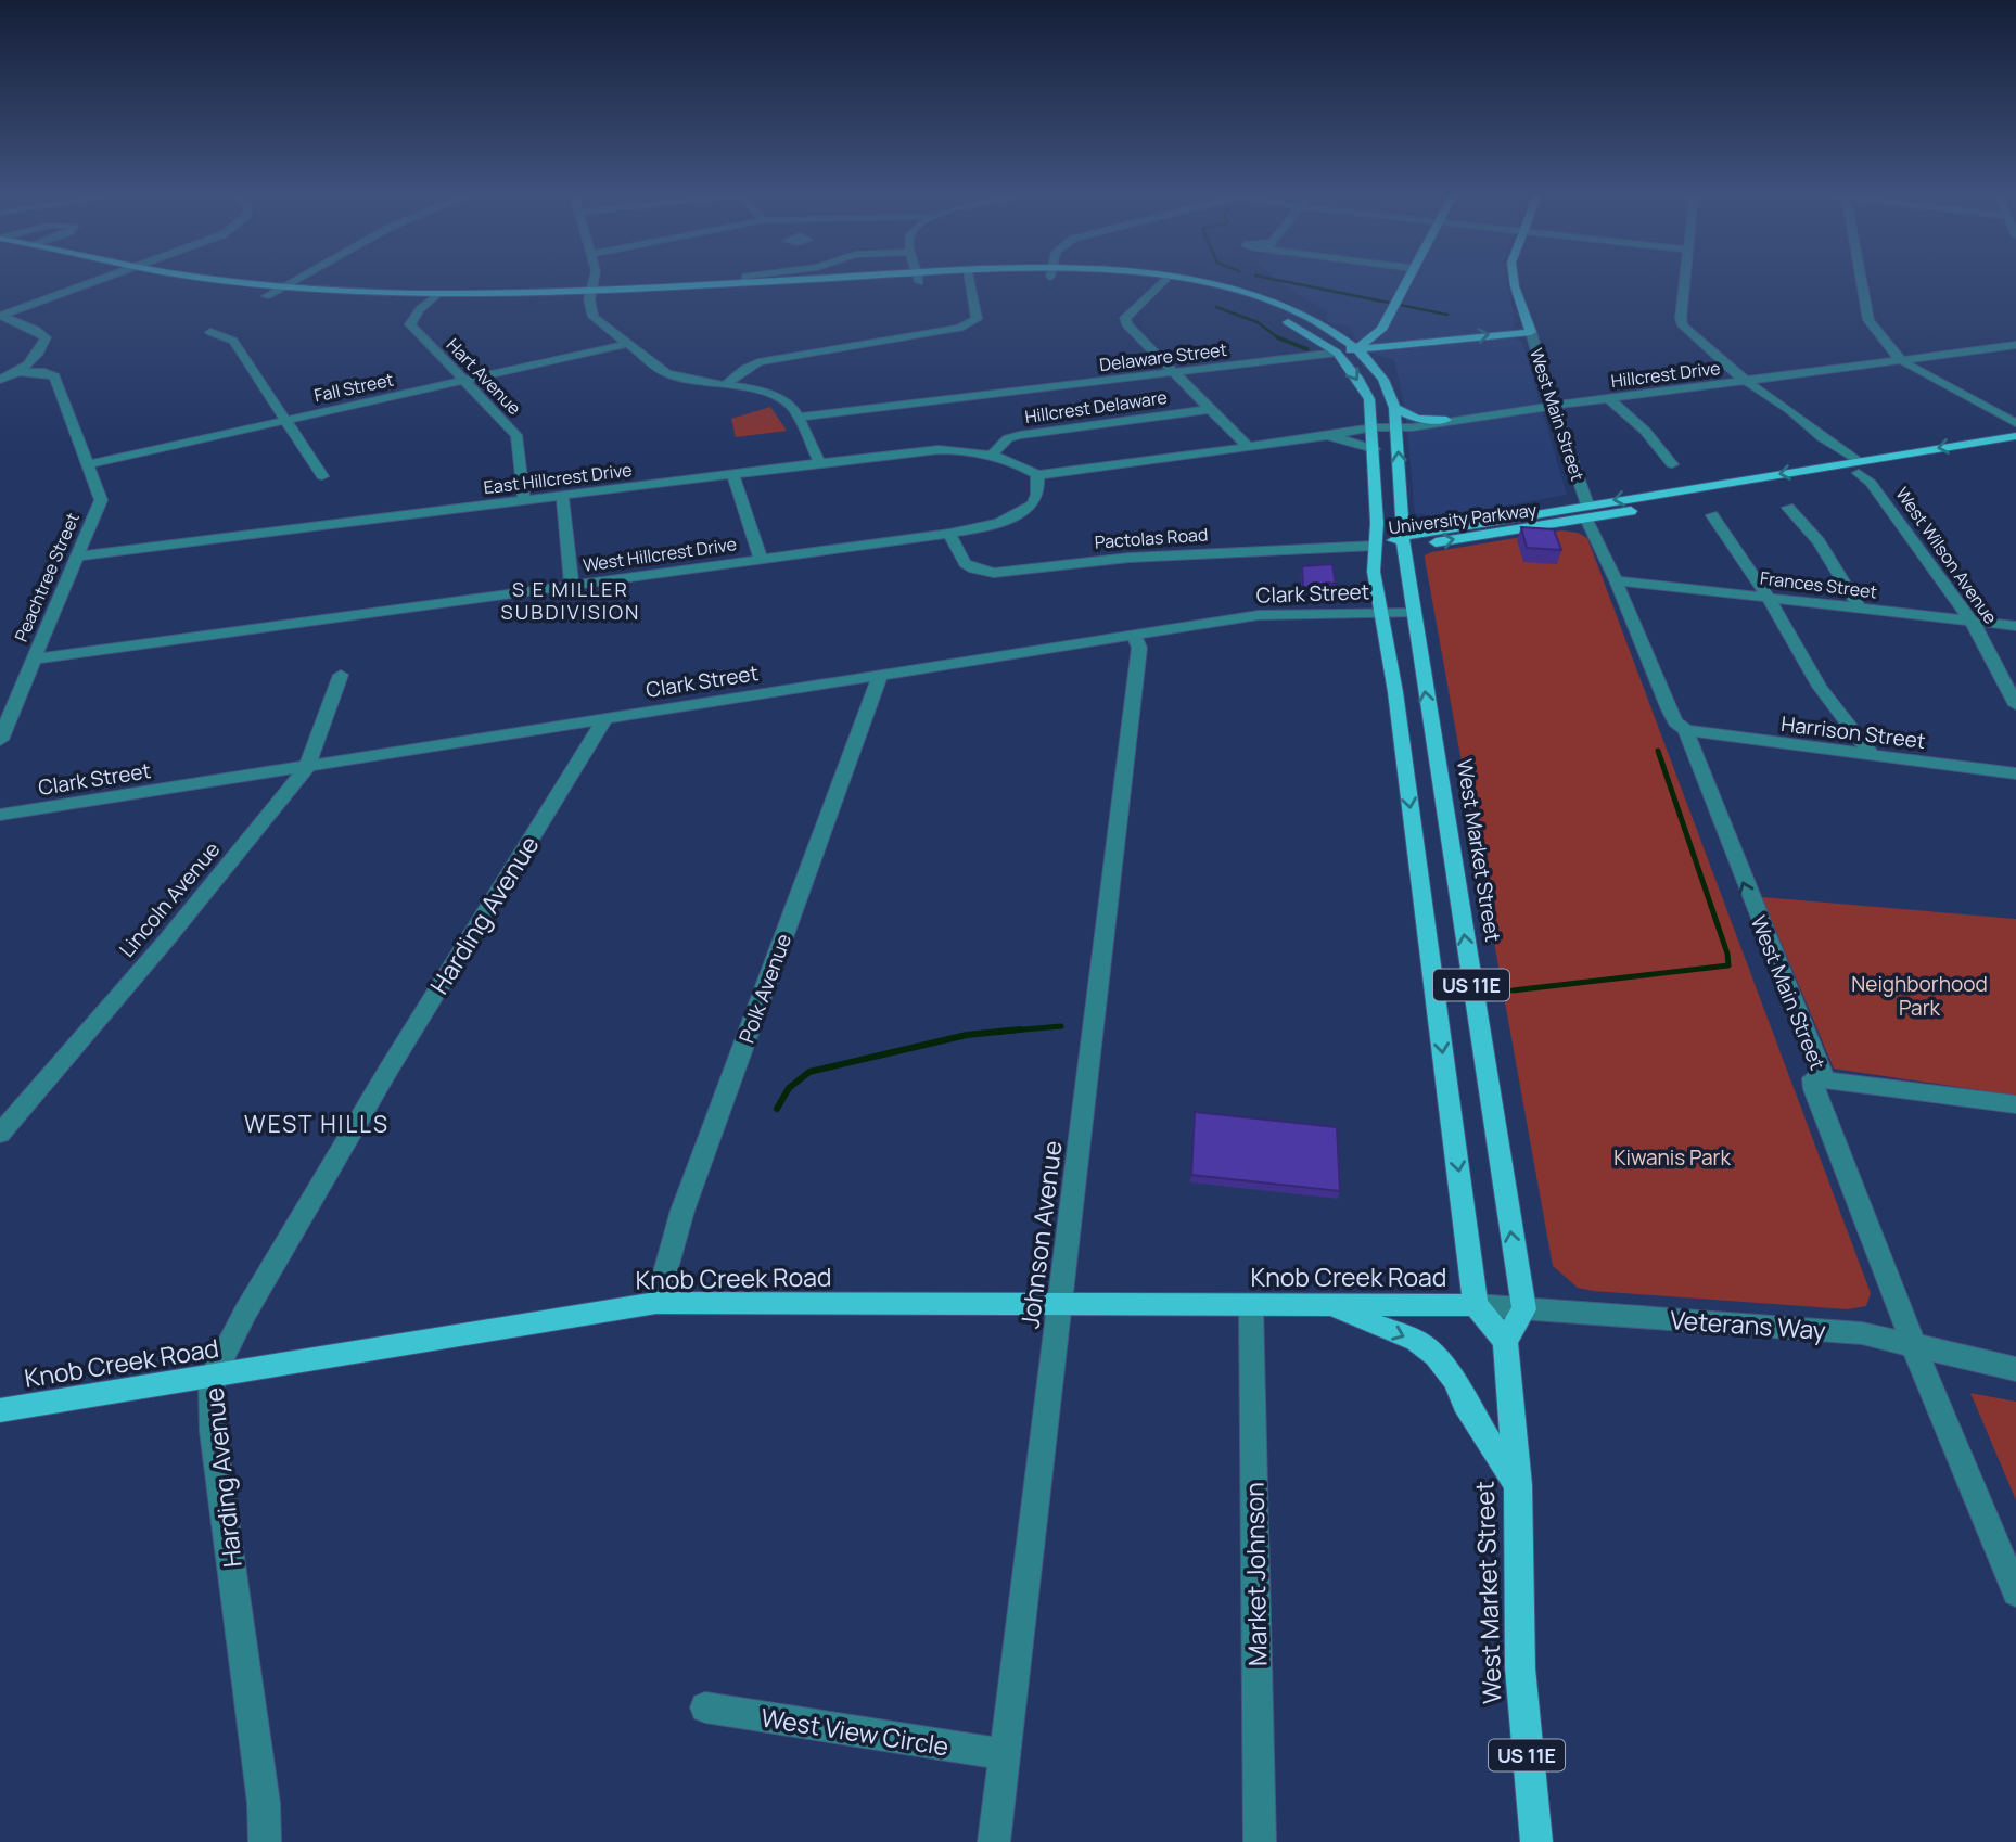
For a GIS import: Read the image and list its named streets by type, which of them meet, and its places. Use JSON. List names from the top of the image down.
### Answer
{
  "streets": {
    "main road": [
      "Delaware Street",
      "West Main Street",
      "University Parkway",
      "West Market Street",
      "US 11E",
      "Knob Creek Road"
    ],
    "street": [
      "Hillcrest Drive",
      "Hart Avenue",
      "Fall Street",
      "Hillcrest Delaware",
      "East Hillcrest Drive",
      "Pactolas Road",
      "West Hillcrest Drive",
      "West Wilson Avenue",
      "Peachtree Street",
      "Frances Street",
      "Clark Street",
      "Harrison Street",
      "Lincoln Avenue",
      "Harding Avenue",
      "Polk Avenue",
      "Johnson Avenue",
      "Veterans Way",
      "Market Johnson",
      "West View Circle"
    ]
  },
  "crossings": [
    ["Delaware Street", "West Main Street"],
    ["Delaware Street", "US 11E"],
    ["Hillcrest Drive", "West Main Street"],
    ["Hillcrest Drive", "East Hillcrest Drive"],
    ["Hillcrest Drive", "West Hillcrest Drive"],
    ["Hillcrest Drive", "West Wilson Avenue"],
    ["Hillcrest Drive", "West Market Street"],
    ["Hillcrest Drive", "US 11E"],
    ["Hart Avenue", "Fall Street"],
    ["Hart Avenue", "East Hillcrest Drive"],
    ["Hart Avenue", "US 11E"],
    ["Fall Street", "Peachtree Street"],
    ["Hillcrest Delaware", "East Hillcrest Drive"],
    ["West Main Street", "University Parkway"],
    ["West Main Street", "Frances Street"],
    ["West Main Street", "Harrison Street"],
    ["West Main Street", "Veterans Way"],
    ["East Hillcrest Drive", "West Hillcrest Drive"],
    ["East Hillcrest Drive", "Peachtree Street"],
    ["University Parkway", "Pactolas Road"],
    ["University Parkway", "West Wilson Avenue"],
    ["University Parkway", "West Market Street"],
    ["University Parkway", "US 11E"],
    ["Pactolas Road", "West Hillcrest Drive"],
    ["Pactolas Road", "US 11E"],
    ["West Hillcrest Drive", "Peachtree Street"],
    ["West Wilson Avenue", "Frances Street"],
    ["Clark Street", "West Market Street"],
    ["Clark Street", "Lincoln Avenue"],
    ["Clark Street", "Harding Avenue"],
    ["Clark Street", "US 11E"],
    ["Clark Street", "Polk Avenue"],
    ["Clark Street", "Johnson Avenue"],
    ["West Market Street", "US 11E"],
    ["West Market Street", "Veterans Way"],
    ["Harding Avenue", "Knob Creek Road"],
    ["US 11E", "Knob Creek Road"],
    ["US 11E", "Veterans Way"],
    ["Polk Avenue", "Knob Creek Road"],
    ["Johnson Avenue", "Knob Creek Road"],
    ["Johnson Avenue", "West View Circle"],
    ["Knob Creek Road", "Veterans Way"],
    ["Knob Creek Road", "Market Johnson"]
  ],
  "districts": ["S E MILLER SUBDIVISION", "WEST HILLS"],
  "parks": ["Neighborhood Park", "Kiwanis Park"]
}
